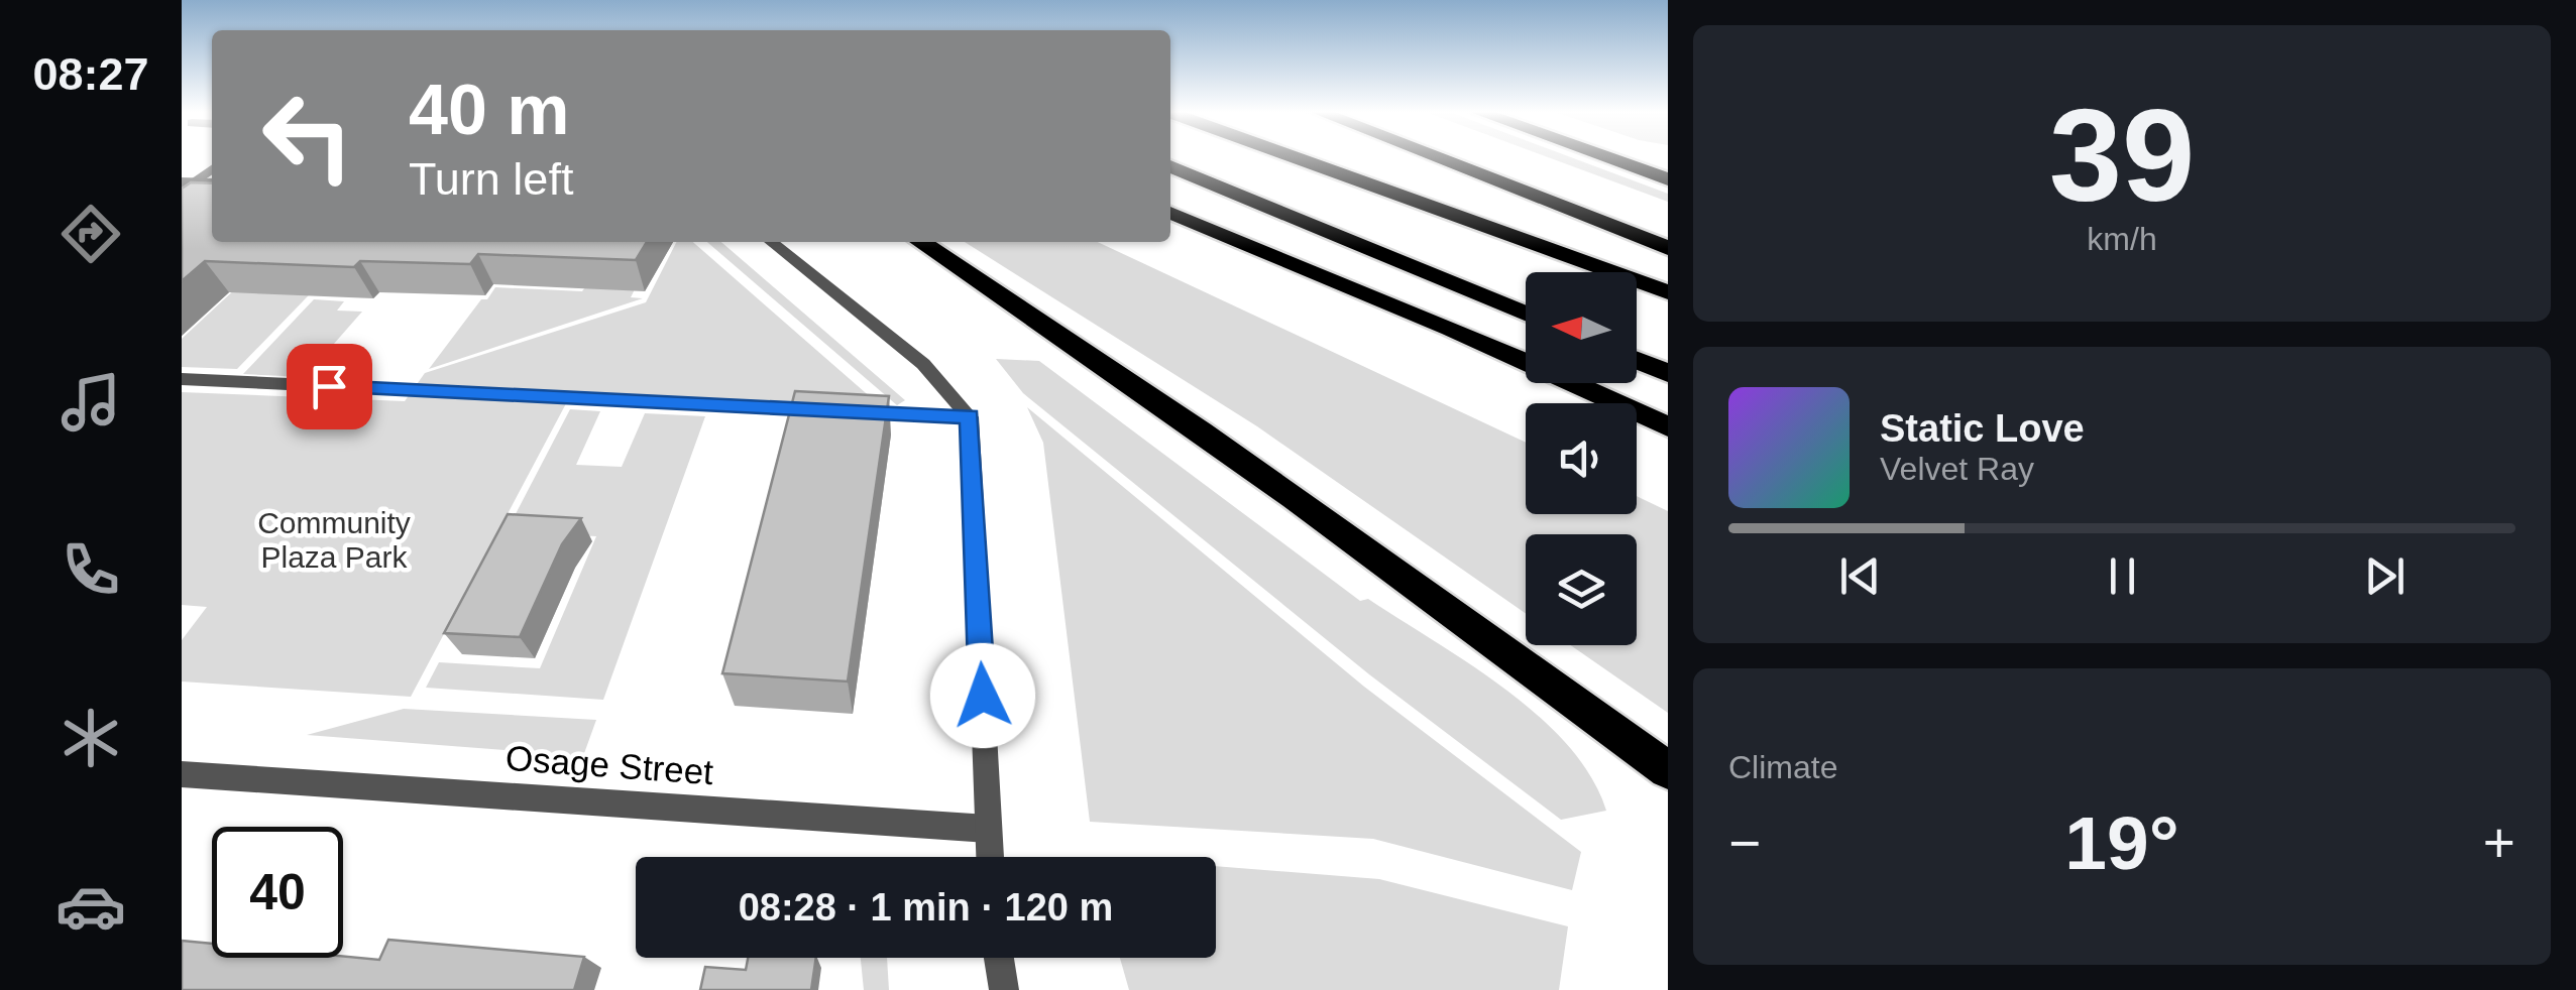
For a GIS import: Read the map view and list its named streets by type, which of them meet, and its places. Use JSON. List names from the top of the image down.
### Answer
{
  "streets": {
    "street": ["Osage Street"]
  },
  "parks": ["Community Plaza Park"],
  "north": "left",
  "page": {
    "tabs": "08:27",
    "tile": [
      ["39", "km/h"],
      "Climate"
    ],
    "turn": ["40 m", "Turn left"],
    "song": ["Static Love", "Velvet Ray"],
    "heat": ["−", "19°", "+"],
    "limit": "40",
    "trip": "08:28 · 1 min · 120 m"
  }
}
